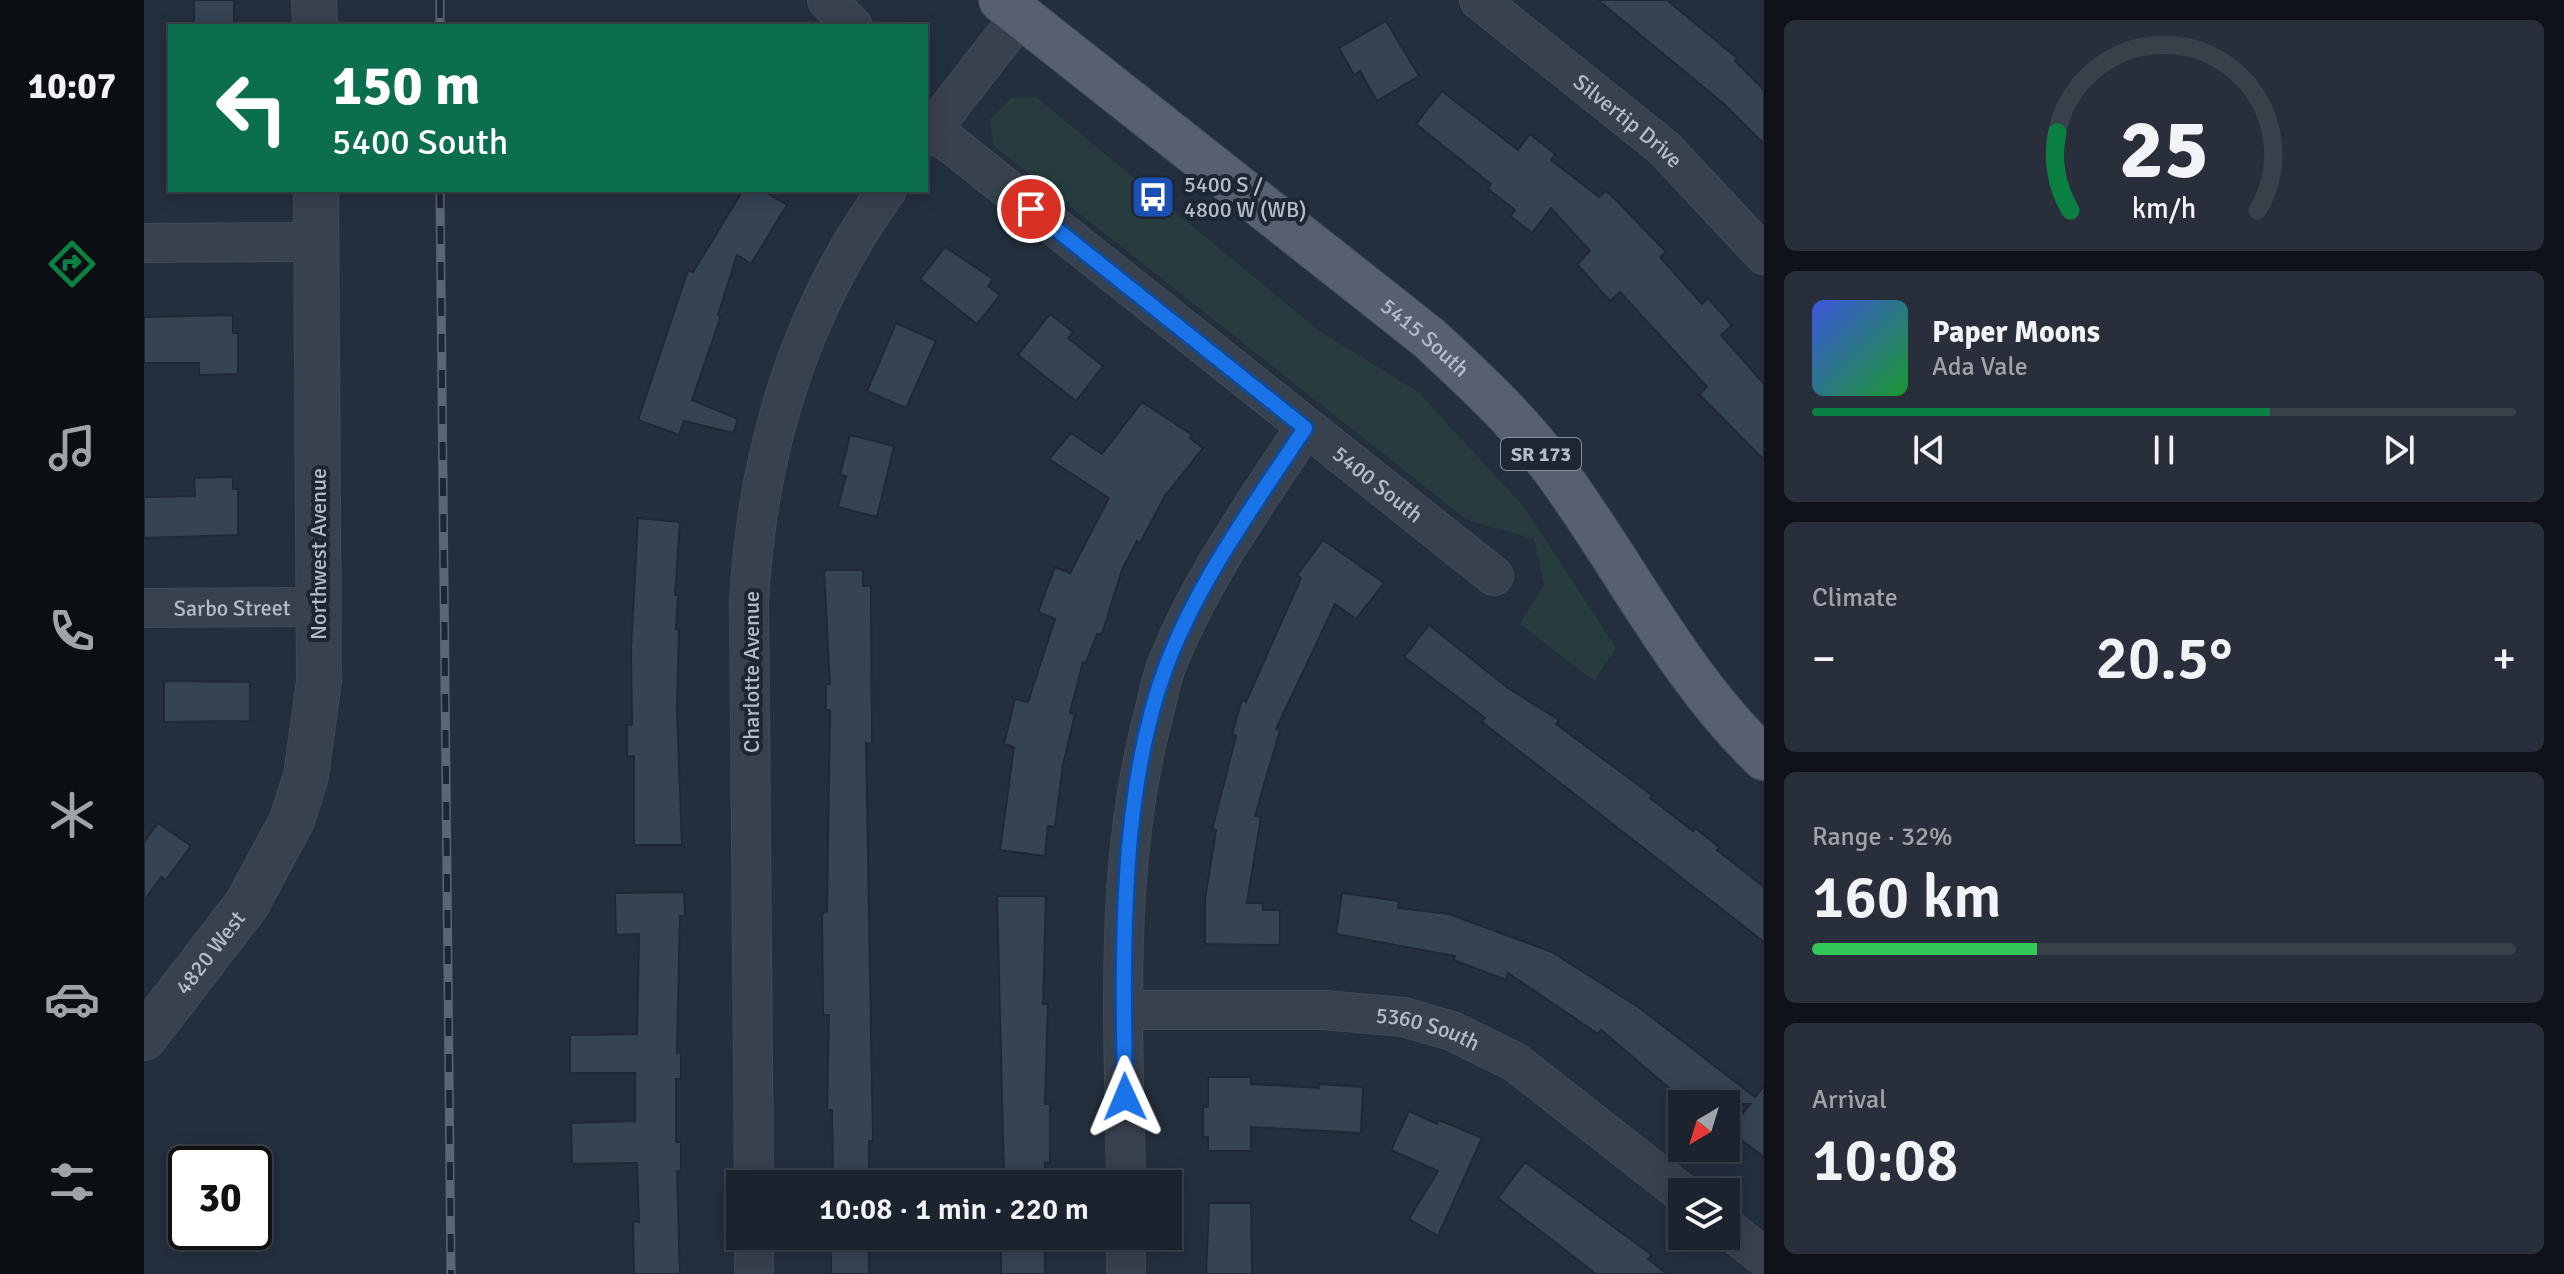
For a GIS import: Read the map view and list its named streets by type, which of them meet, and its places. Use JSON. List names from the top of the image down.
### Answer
{
  "streets": {
    "main road": ["5415 South", "SR 173"],
    "street": [
      "Silvertip Drive",
      "5400 South",
      "Northwest Avenue",
      "Sarbo Street",
      "Charlotte Avenue",
      "4820 West",
      "5360 South"
    ]
  },
  "crossings": [
    ["Northwest Avenue", "Sarbo Street"],
    ["Northwest Avenue", "4820 West"]
  ],
  "places": {
    "bus stop": ["5400 S / 4800 W (WB)"]
  },
  "north": "bottom left",
  "page": {
    "tabs": "10:07",
    "turn": ["150 m", "5400 South"],
    "song": ["Paper Moons", "Ada Vale"],
    "tile": [
      "Climate",
      ["Range · 32%", "160 km"],
      ["Arrival", "10:08"]
    ],
    "heat": ["−", "20.5°", "+"],
    "limit": "30",
    "trip": "10:08 · 1 min · 220 m",
    "gauge": ["25", "km/h"]
  }
}
